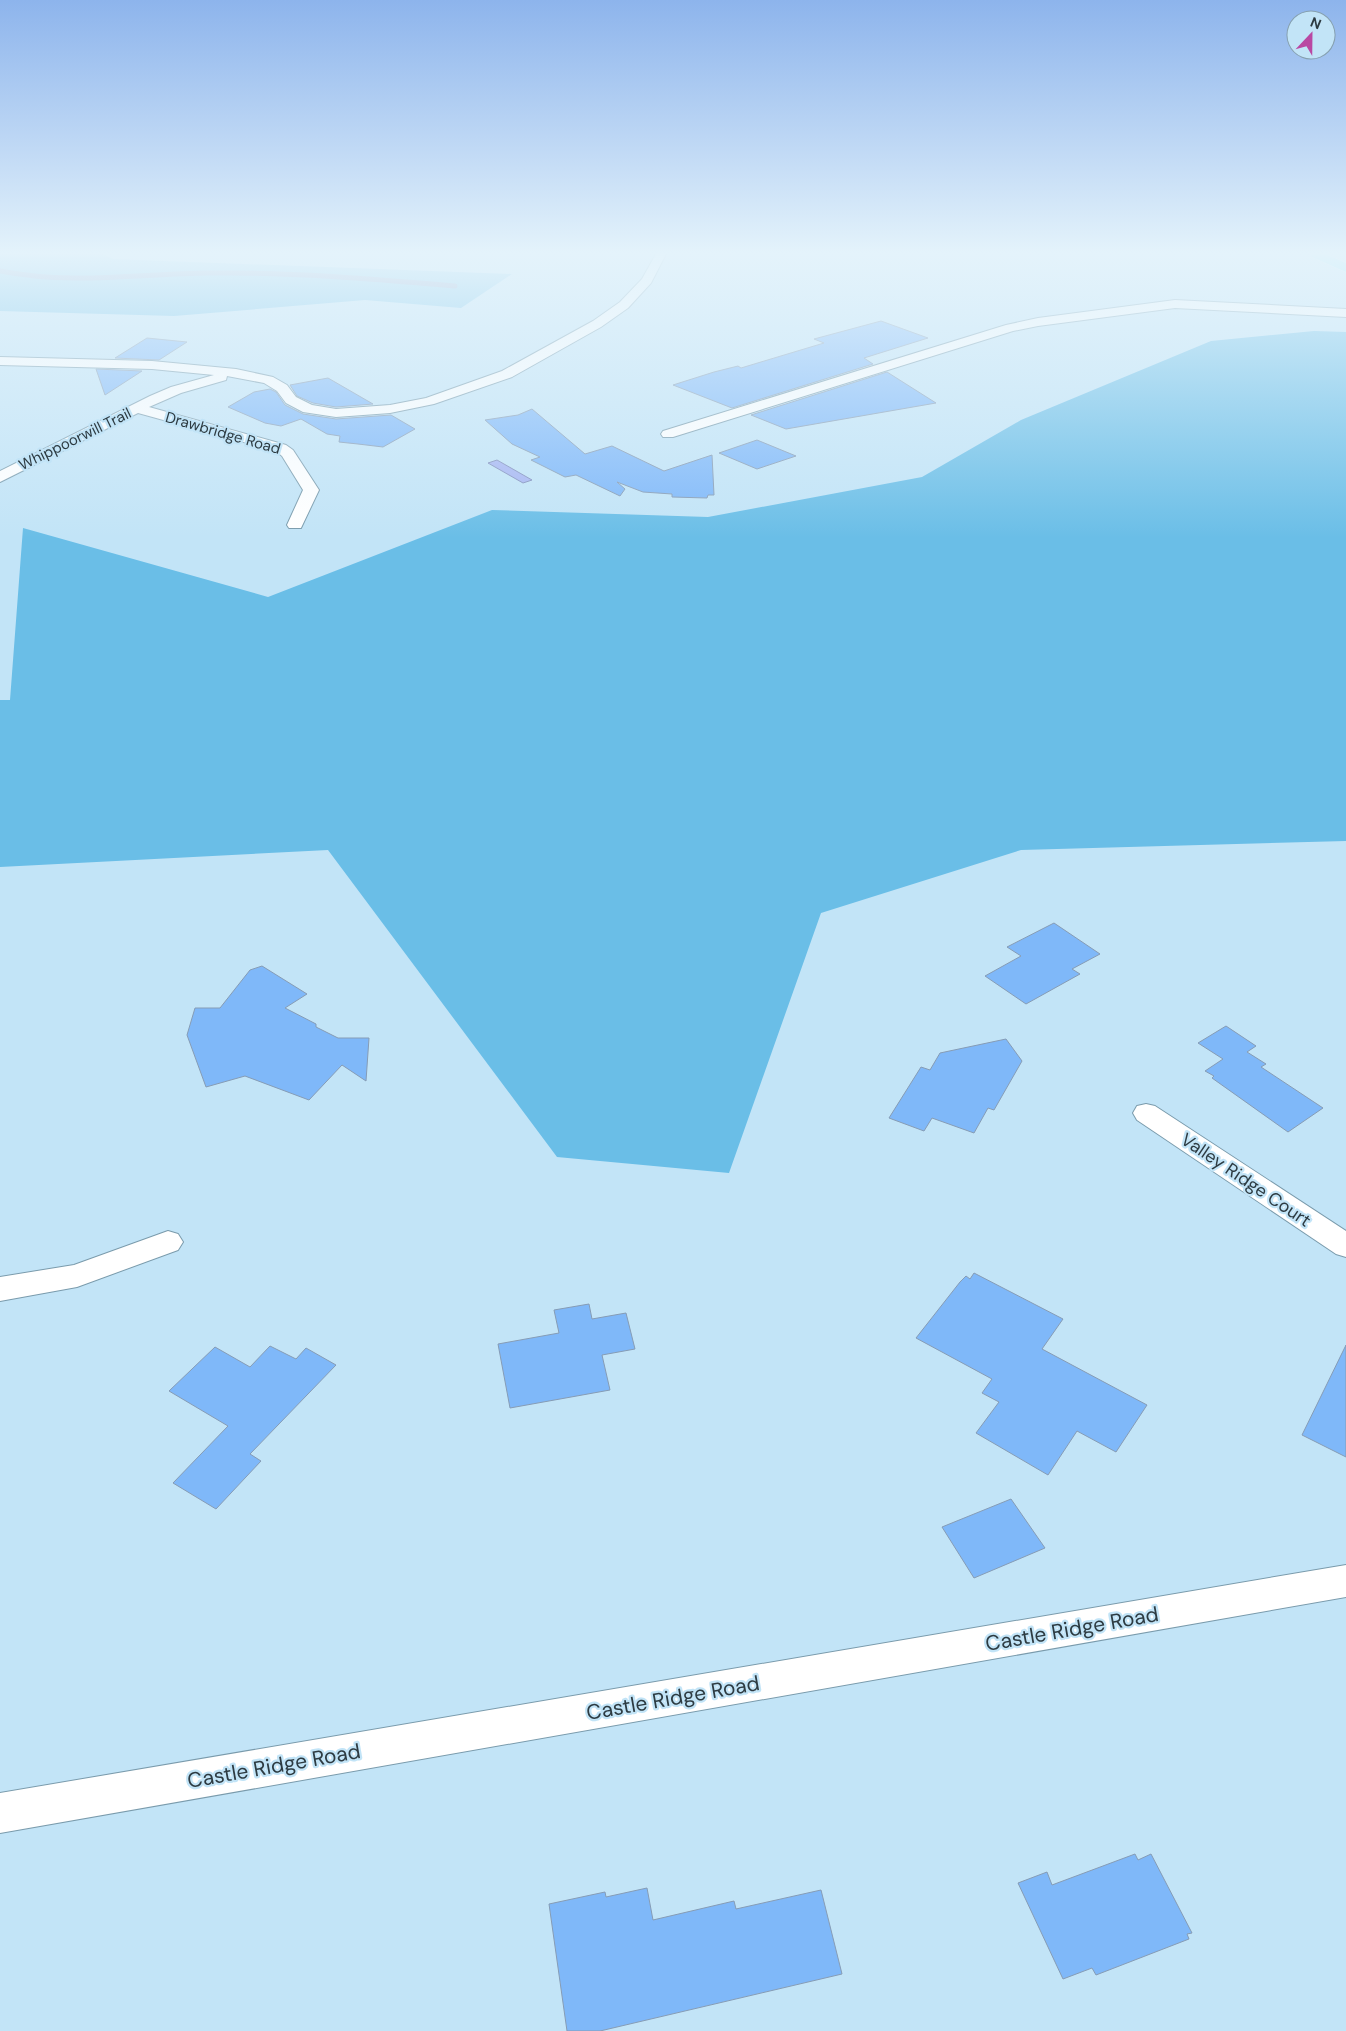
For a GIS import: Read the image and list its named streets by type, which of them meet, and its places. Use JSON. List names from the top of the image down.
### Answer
{
  "streets": {
    "street": [
      "Drawbridge Road",
      "Whippoorwill Trail",
      "Valley Ridge Court",
      "Castle Ridge Road"
    ]
  },
  "crossings": [
    ["Drawbridge Road", "Whippoorwill Trail"]
  ],
  "north": "top"
}
